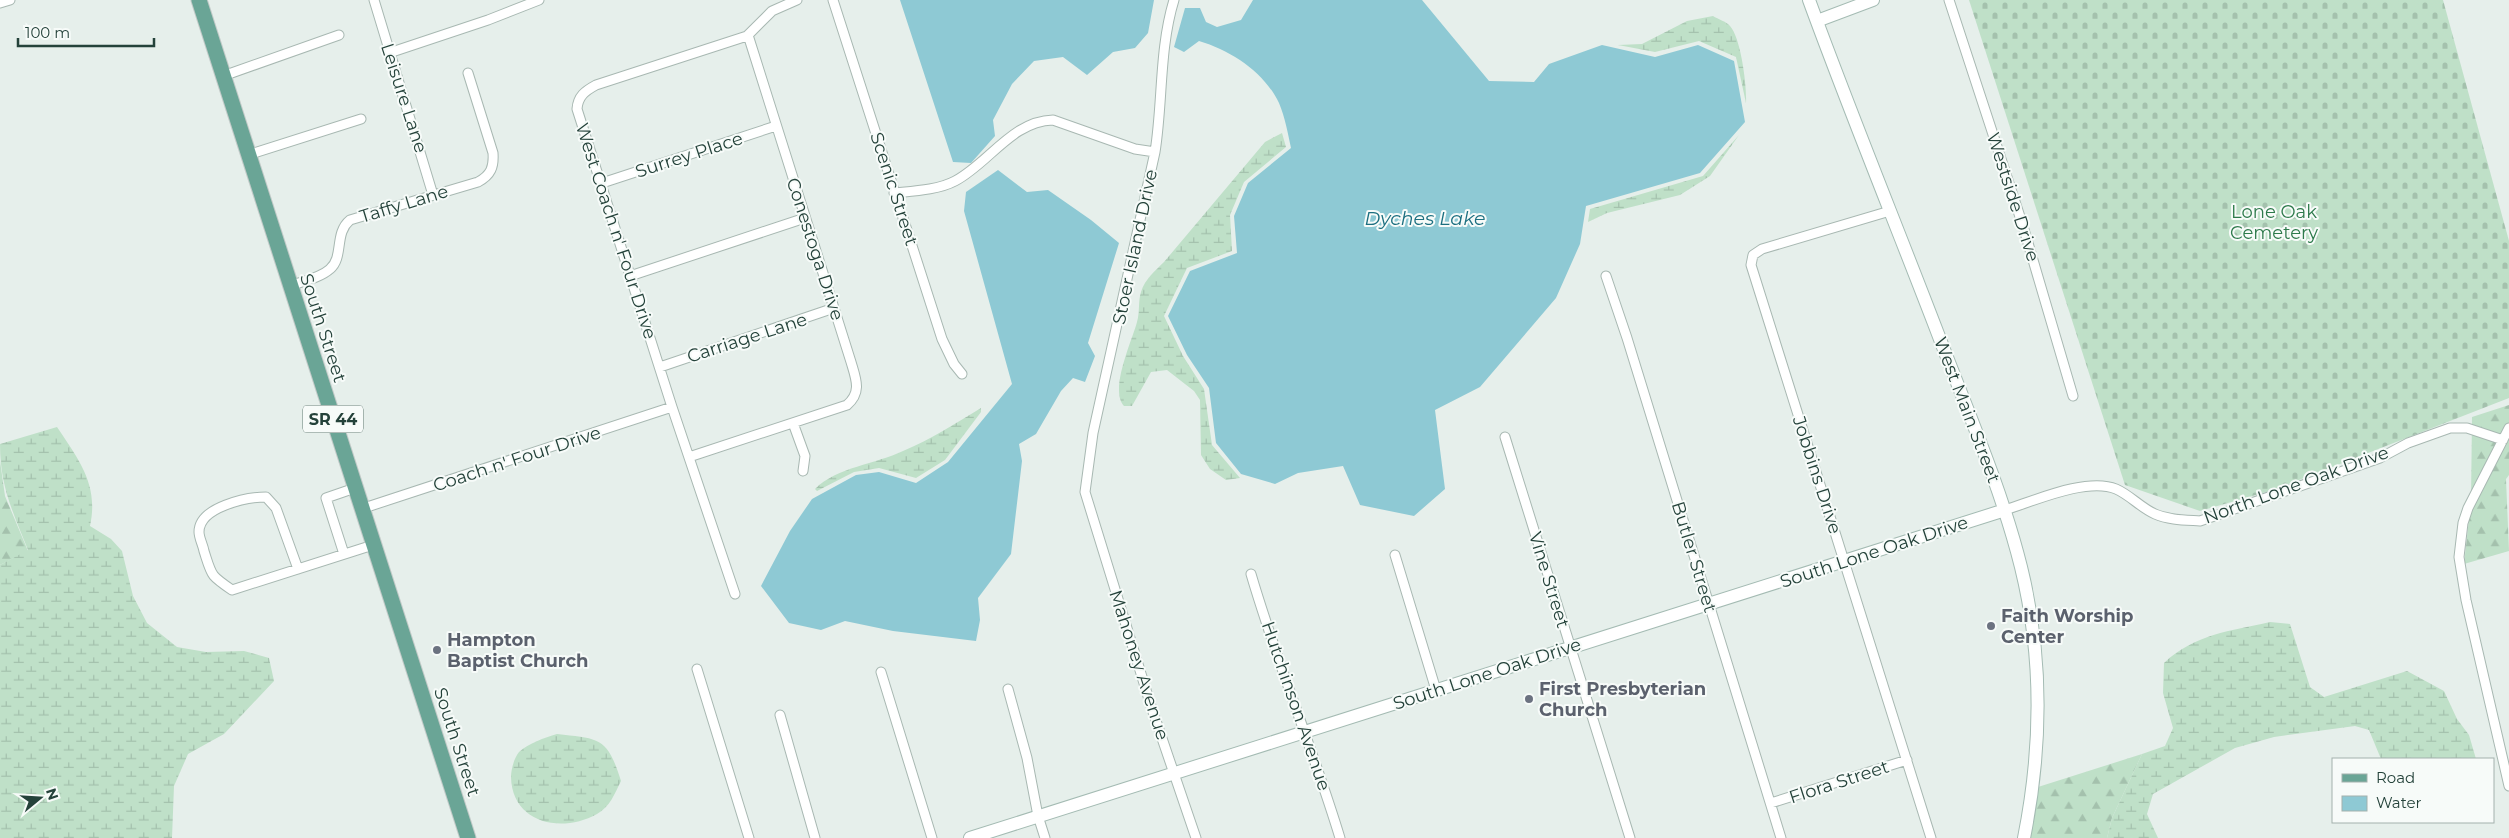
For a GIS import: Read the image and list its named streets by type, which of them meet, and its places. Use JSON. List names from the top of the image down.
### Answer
{
  "streets": {
    "main road": ["South Street", "SR 44"],
    "street": [
      "Leisure Lane",
      "Surrey Place",
      "Scenic Street",
      "Westside Drive",
      "Taffy Lane",
      "West Coach n' Four Drive",
      "Stoer Island Drive",
      "Conestoga Drive",
      "Carriage Lane",
      "West Main Street",
      "Coach n' Four Drive",
      "Jobbins Drive",
      "North Lone Oak Drive",
      "South Lone Oak Drive",
      "Butler Street",
      "Vine Street",
      "Mahoney Avenue",
      "Hutchinson Avenue",
      "Flora Street"
    ]
  },
  "crossings": [
    ["Leisure Lane", "Taffy Lane"],
    ["Surrey Place", "West Coach n' Four Drive"],
    ["Surrey Place", "Conestoga Drive"],
    ["Taffy Lane", "South Street"],
    ["West Coach n' Four Drive", "Conestoga Drive"],
    ["West Coach n' Four Drive", "Carriage Lane"],
    ["West Coach n' Four Drive", "Coach n' Four Drive"],
    ["Stoer Island Drive", "Mahoney Avenue"],
    ["Conestoga Drive", "Carriage Lane"],
    ["South Street", "Coach n' Four Drive"],
    ["West Main Street", "Jobbins Drive"],
    ["West Main Street", "North Lone Oak Drive"],
    ["West Main Street", "South Lone Oak Drive"],
    ["Jobbins Drive", "South Lone Oak Drive"],
    ["Jobbins Drive", "Flora Street"],
    ["North Lone Oak Drive", "South Lone Oak Drive"],
    ["South Lone Oak Drive", "Butler Street"],
    ["South Lone Oak Drive", "Vine Street"],
    ["South Lone Oak Drive", "Mahoney Avenue"],
    ["South Lone Oak Drive", "Hutchinson Avenue"],
    ["Butler Street", "Flora Street"]
  ],
  "water": ["Dyches Lake"],
  "parks": ["Lone Oak Cemetery"],
  "places": ["Faith Worship Center", "Hampton Baptist Church", "First Presbyterian Church"],
  "legend": ["Road", "Water"],
  "scale_bar": "100 m",
  "north": "right"
}
